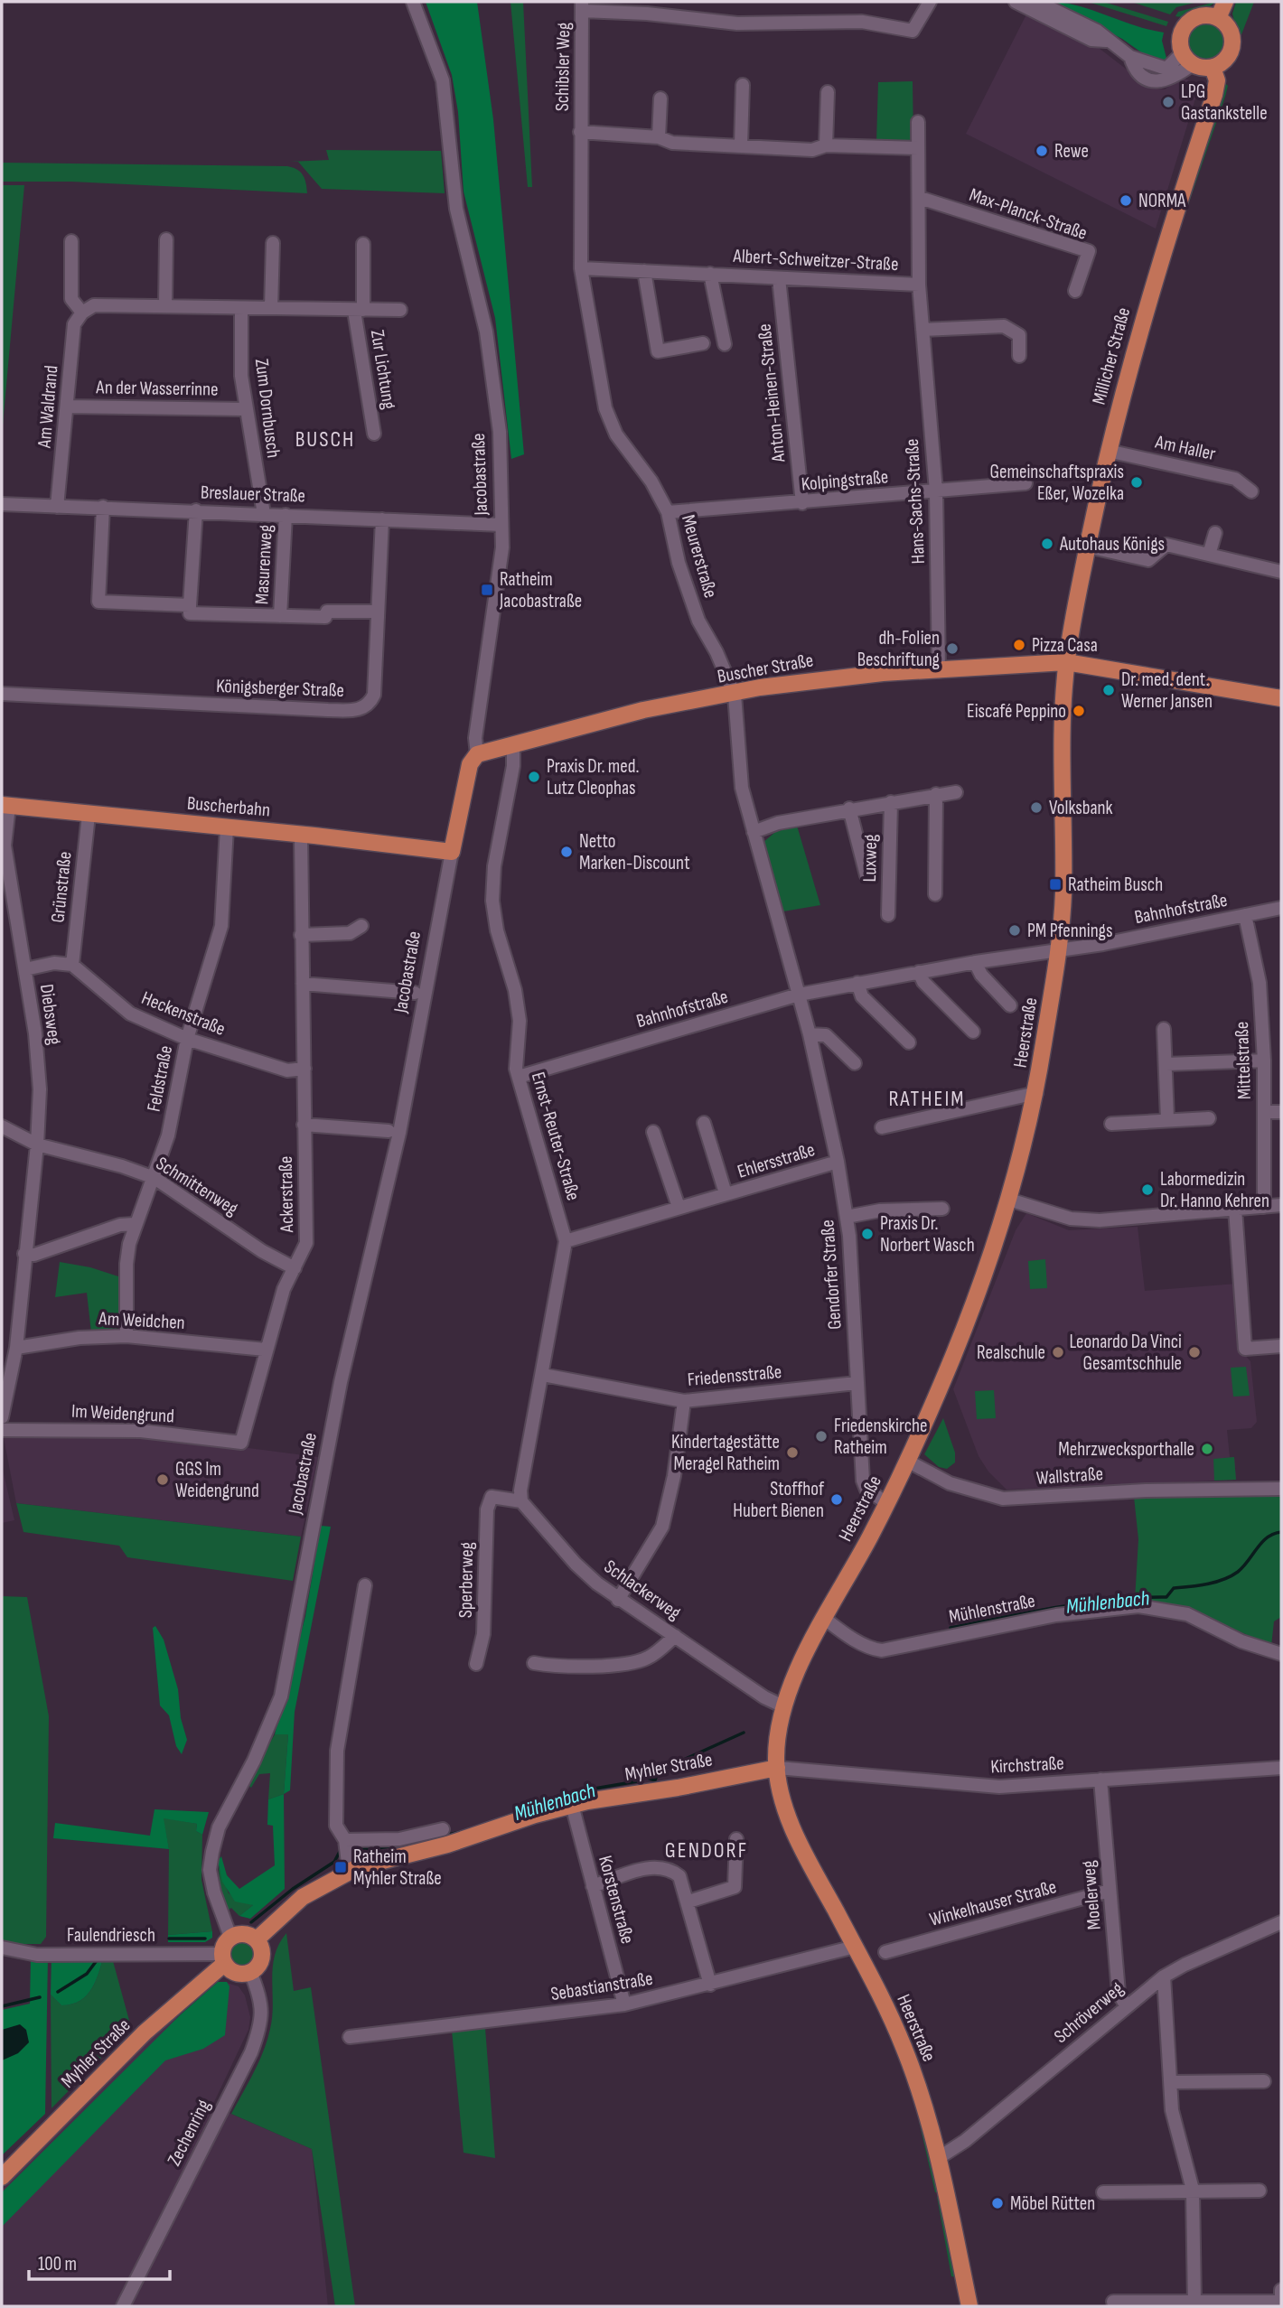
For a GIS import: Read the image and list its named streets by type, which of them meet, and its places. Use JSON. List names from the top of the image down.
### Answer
{
  "streets": {
    "main road": [
      "Millicher Straße",
      "Jacobastraße",
      "Buscher Straße",
      "Buscherbahn",
      "Heerstraße",
      "Myhler Straße"
    ],
    "street": [
      "Schibsler Weg",
      "Max-Planck-Straße",
      "Albert-Schweitzer-Straße",
      "Zur Lichtung",
      "An der Wasserrinne",
      "Anton-Heinen-Straße",
      "Am Waldrand",
      "Zum Dornbusch",
      "Am Haller",
      "Kolpingstraße",
      "Breslauer Straße",
      "Hans-Sachs-Straße",
      "Meurerstraße",
      "Masurenweg",
      "Königsberger Straße",
      "Luxweg",
      "Grünstraße",
      "Bahnhofstraße",
      "Heckenstraße",
      "Diebsweg",
      "Mittelstraße",
      "Feldstraße",
      "Ernst-Reuter-Straße",
      "Ehlersstraße",
      "Schmittenweg",
      "Ackerstraße",
      "Gendorfer Straße",
      "Am Weidchen",
      "Friedensstraße",
      "Im Weidengrund",
      "Wallstraße",
      "Sperberweg",
      "Schlackerweg",
      "Mühlenstraße",
      "Kirchstraße",
      "Moelerweg",
      "Korstenstraße",
      "Winkelhauser Straße",
      "Faulendriesch",
      "Sebastianstraße",
      "Schröverweg",
      "Zechenring"
    ]
  },
  "crossings": [
    ["Schibsler Weg", "Meurerstraße"],
    ["Max-Planck-Straße", "Hans-Sachs-Straße"],
    ["Albert-Schweitzer-Straße", "Anton-Heinen-Straße"],
    ["Albert-Schweitzer-Straße", "Hans-Sachs-Straße"],
    ["Albert-Schweitzer-Straße", "Meurerstraße"],
    ["Millicher Straße", "Am Haller"],
    ["Millicher Straße", "Buscher Straße"],
    ["Millicher Straße", "Heerstraße"],
    ["An der Wasserrinne", "Am Waldrand"],
    ["An der Wasserrinne", "Zum Dornbusch"],
    ["Anton-Heinen-Straße", "Kolpingstraße"],
    ["Am Waldrand", "Breslauer Straße"],
    ["Zum Dornbusch", "Breslauer Straße"],
    ["Jacobastraße", "Breslauer Straße"],
    ["Jacobastraße", "Buscher Straße"],
    ["Jacobastraße", "Buscherbahn"],
    ["Jacobastraße", "Myhler Straße"],
    ["Jacobastraße", "Faulendriesch"],
    ["Jacobastraße", "Zechenring"],
    ["Kolpingstraße", "Hans-Sachs-Straße"],
    ["Kolpingstraße", "Meurerstraße"],
    ["Breslauer Straße", "Masurenweg"],
    ["Breslauer Straße", "Königsberger Straße"],
    ["Hans-Sachs-Straße", "Buscher Straße"],
    ["Meurerstraße", "Buscher Straße"],
    ["Meurerstraße", "Luxweg"],
    ["Meurerstraße", "Bahnhofstraße"],
    ["Meurerstraße", "Gendorfer Straße"],
    ["Masurenweg", "Königsberger Straße"],
    ["Buscher Straße", "Heerstraße"],
    ["Buscher Straße", "Ernst-Reuter-Straße"],
    ["Buscherbahn", "Grünstraße"],
    ["Buscherbahn", "Diebsweg"],
    ["Buscherbahn", "Feldstraße"],
    ["Buscherbahn", "Ackerstraße"],
    ["Grünstraße", "Heckenstraße"],
    ["Bahnhofstraße", "Heerstraße"],
    ["Bahnhofstraße", "Mittelstraße"],
    ["Bahnhofstraße", "Ernst-Reuter-Straße"],
    ["Bahnhofstraße", "Gendorfer Straße"],
    ["Heckenstraße", "Feldstraße"],
    ["Heckenstraße", "Ackerstraße"],
    ["Diebsweg", "Schmittenweg"],
    ["Diebsweg", "Am Weidchen"],
    ["Heerstraße", "Gendorfer Straße"],
    ["Heerstraße", "Wallstraße"],
    ["Heerstraße", "Schlackerweg"],
    ["Heerstraße", "Mühlenstraße"],
    ["Heerstraße", "Kirchstraße"],
    ["Heerstraße", "Myhler Straße"],
    ["Heerstraße", "Sebastianstraße"],
    ["Heerstraße", "Schröverweg"],
    ["Feldstraße", "Schmittenweg"],
    ["Feldstraße", "Am Weidchen"],
    ["Ernst-Reuter-Straße", "Ehlersstraße"],
    ["Ernst-Reuter-Straße", "Friedensstraße"],
    ["Ernst-Reuter-Straße", "Sperberweg"],
    ["Ernst-Reuter-Straße", "Schlackerweg"],
    ["Ehlersstraße", "Gendorfer Straße"],
    ["Schmittenweg", "Ackerstraße"],
    ["Ackerstraße", "Am Weidchen"],
    ["Ackerstraße", "Im Weidengrund"],
    ["Gendorfer Straße", "Friedensstraße"],
    ["Sperberweg", "Schlackerweg"],
    ["Kirchstraße", "Myhler Straße"],
    ["Kirchstraße", "Moelerweg"],
    ["Myhler Straße", "Korstenstraße"],
    ["Myhler Straße", "Faulendriesch"],
    ["Myhler Straße", "Zechenring"],
    ["Moelerweg", "Winkelhauser Straße"],
    ["Moelerweg", "Schröverweg"],
    ["Korstenstraße", "Sebastianstraße"],
    ["Faulendriesch", "Zechenring"]
  ],
  "districts": ["BUSCH", "RATHEIM", "GENDORF"],
  "water": ["Mühlenbach"],
  "places": {
    "other": [
      "LPG Gastankstelle",
      "Rewe",
      "NORMA",
      "Gemeinschaftspraxis Eßer, Wozelka",
      "Autohaus Königs",
      "Pizza Casa",
      "dh-Folien Beschriftung",
      "Dr. med. dent. Werner Jansen",
      "Eiscafé Peppino",
      "Praxis Dr. med. Lutz Cleophas",
      "Volksbank",
      "Netto Marken-Discount",
      "PM Pfennings",
      "Labormedizin Dr. Hanno Kehren",
      "Praxis Dr. Norbert Wasch",
      "Realschule",
      "Leonardo Da Vinci Gesamtschhule",
      "Friedenskirche Ratheim",
      "Mehrzwecksporthalle",
      "Kindertagestätte Meragel Ratheim",
      "GGS Im Weidengrund",
      "Stoffhof Hubert Bienen",
      "Möbel Rütten"
    ],
    "transit": ["Ratheim Jacobastraße", "Ratheim Busch", "Ratheim Myhler Straße"]
  },
  "scale_bar": "100 m"
}
